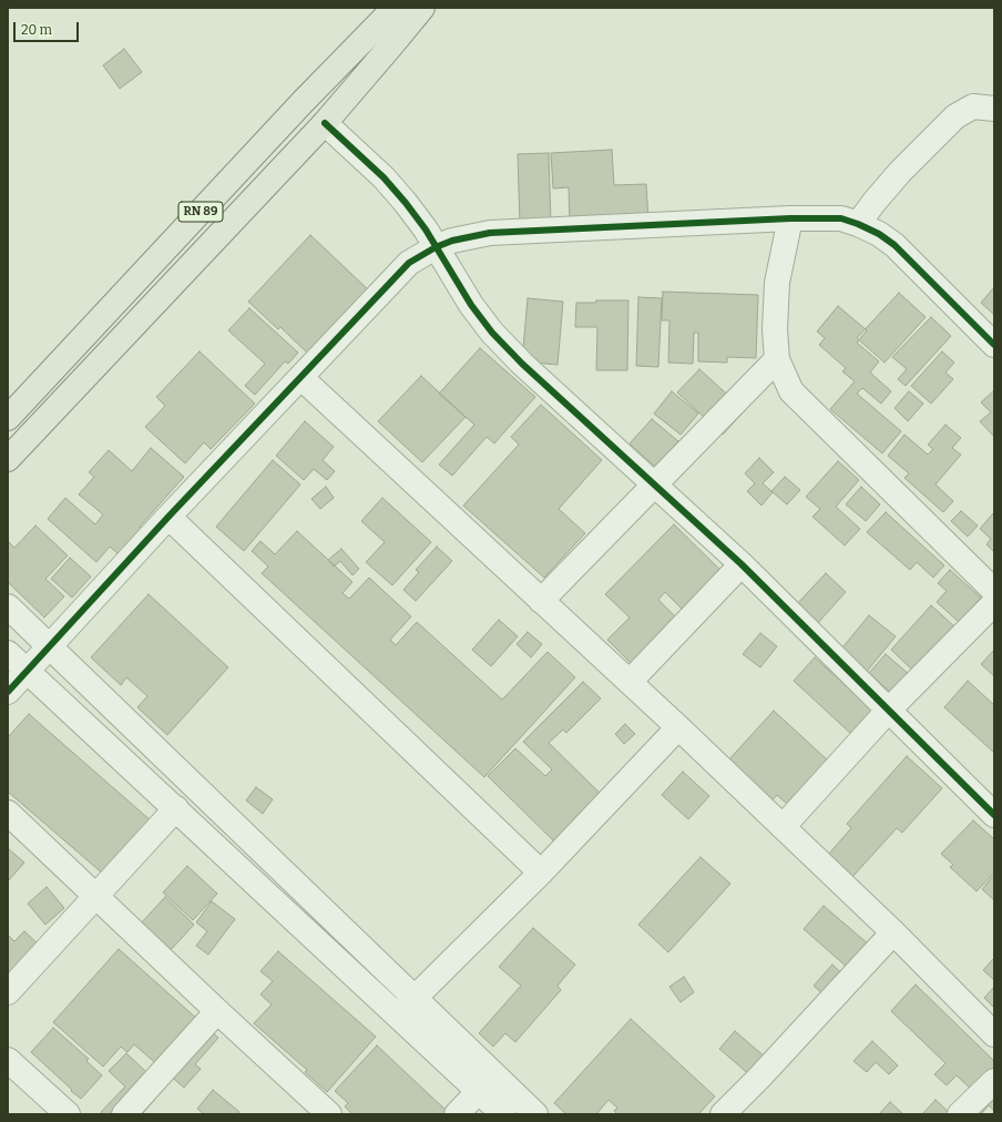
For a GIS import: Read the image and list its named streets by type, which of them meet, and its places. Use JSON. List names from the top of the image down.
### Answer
{
  "streets": {
    "main road": ["RN 89"]
  },
  "scale_bar": "20 m"
}
